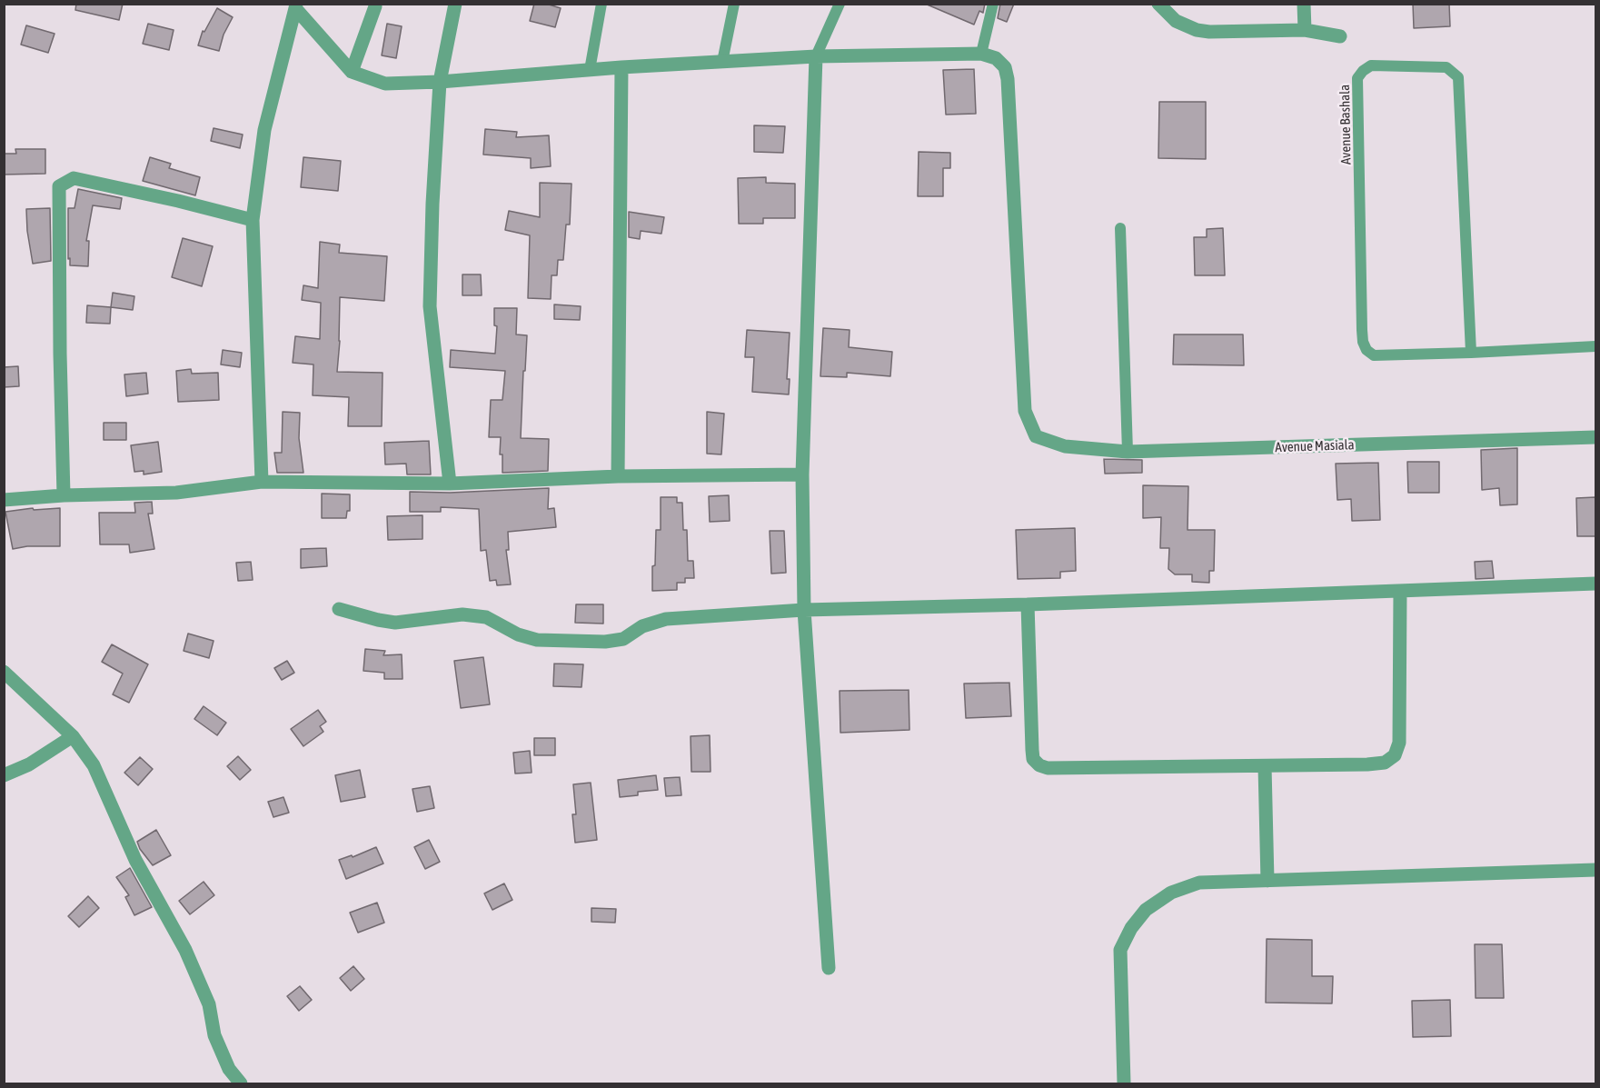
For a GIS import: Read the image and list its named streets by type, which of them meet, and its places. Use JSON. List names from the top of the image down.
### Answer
{
  "streets": {
    "street": ["Avenue Masiala"],
    "lane": ["Avenue Bashala"]
  }
}
